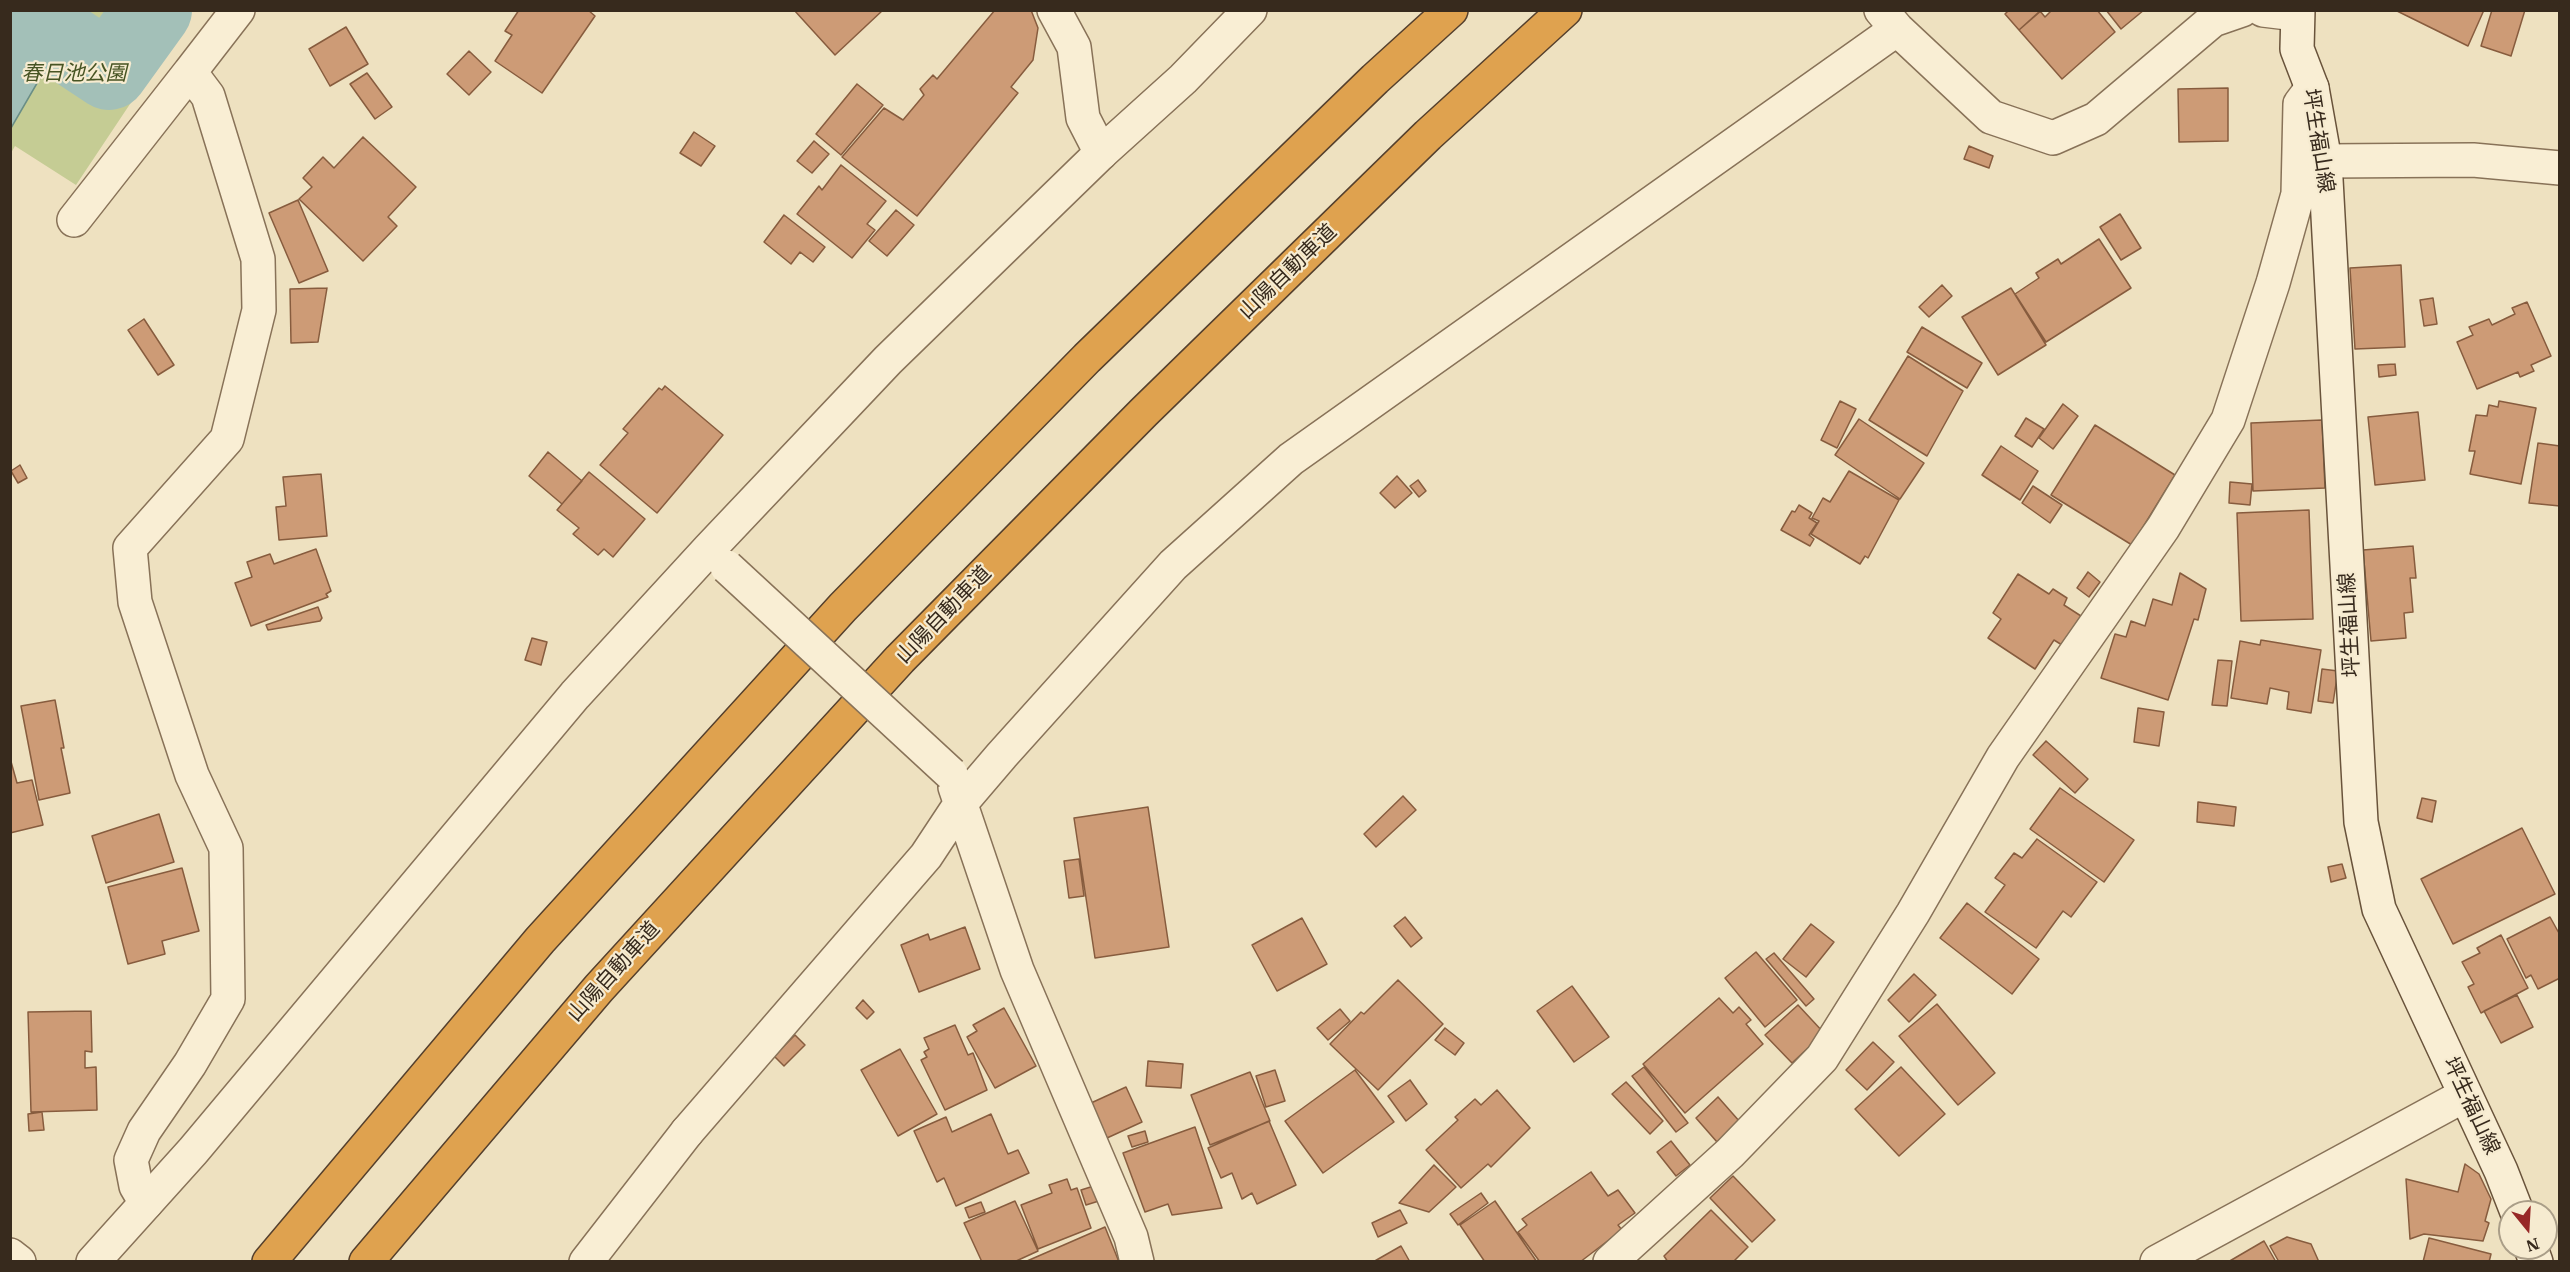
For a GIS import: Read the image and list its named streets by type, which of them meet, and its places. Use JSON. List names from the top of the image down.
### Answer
{
  "streets": {
    "highway": ["山陽自動車道"],
    "street": ["坪生福山線"]
  },
  "parks": ["春日池公園"],
  "north": "bottom"
}
